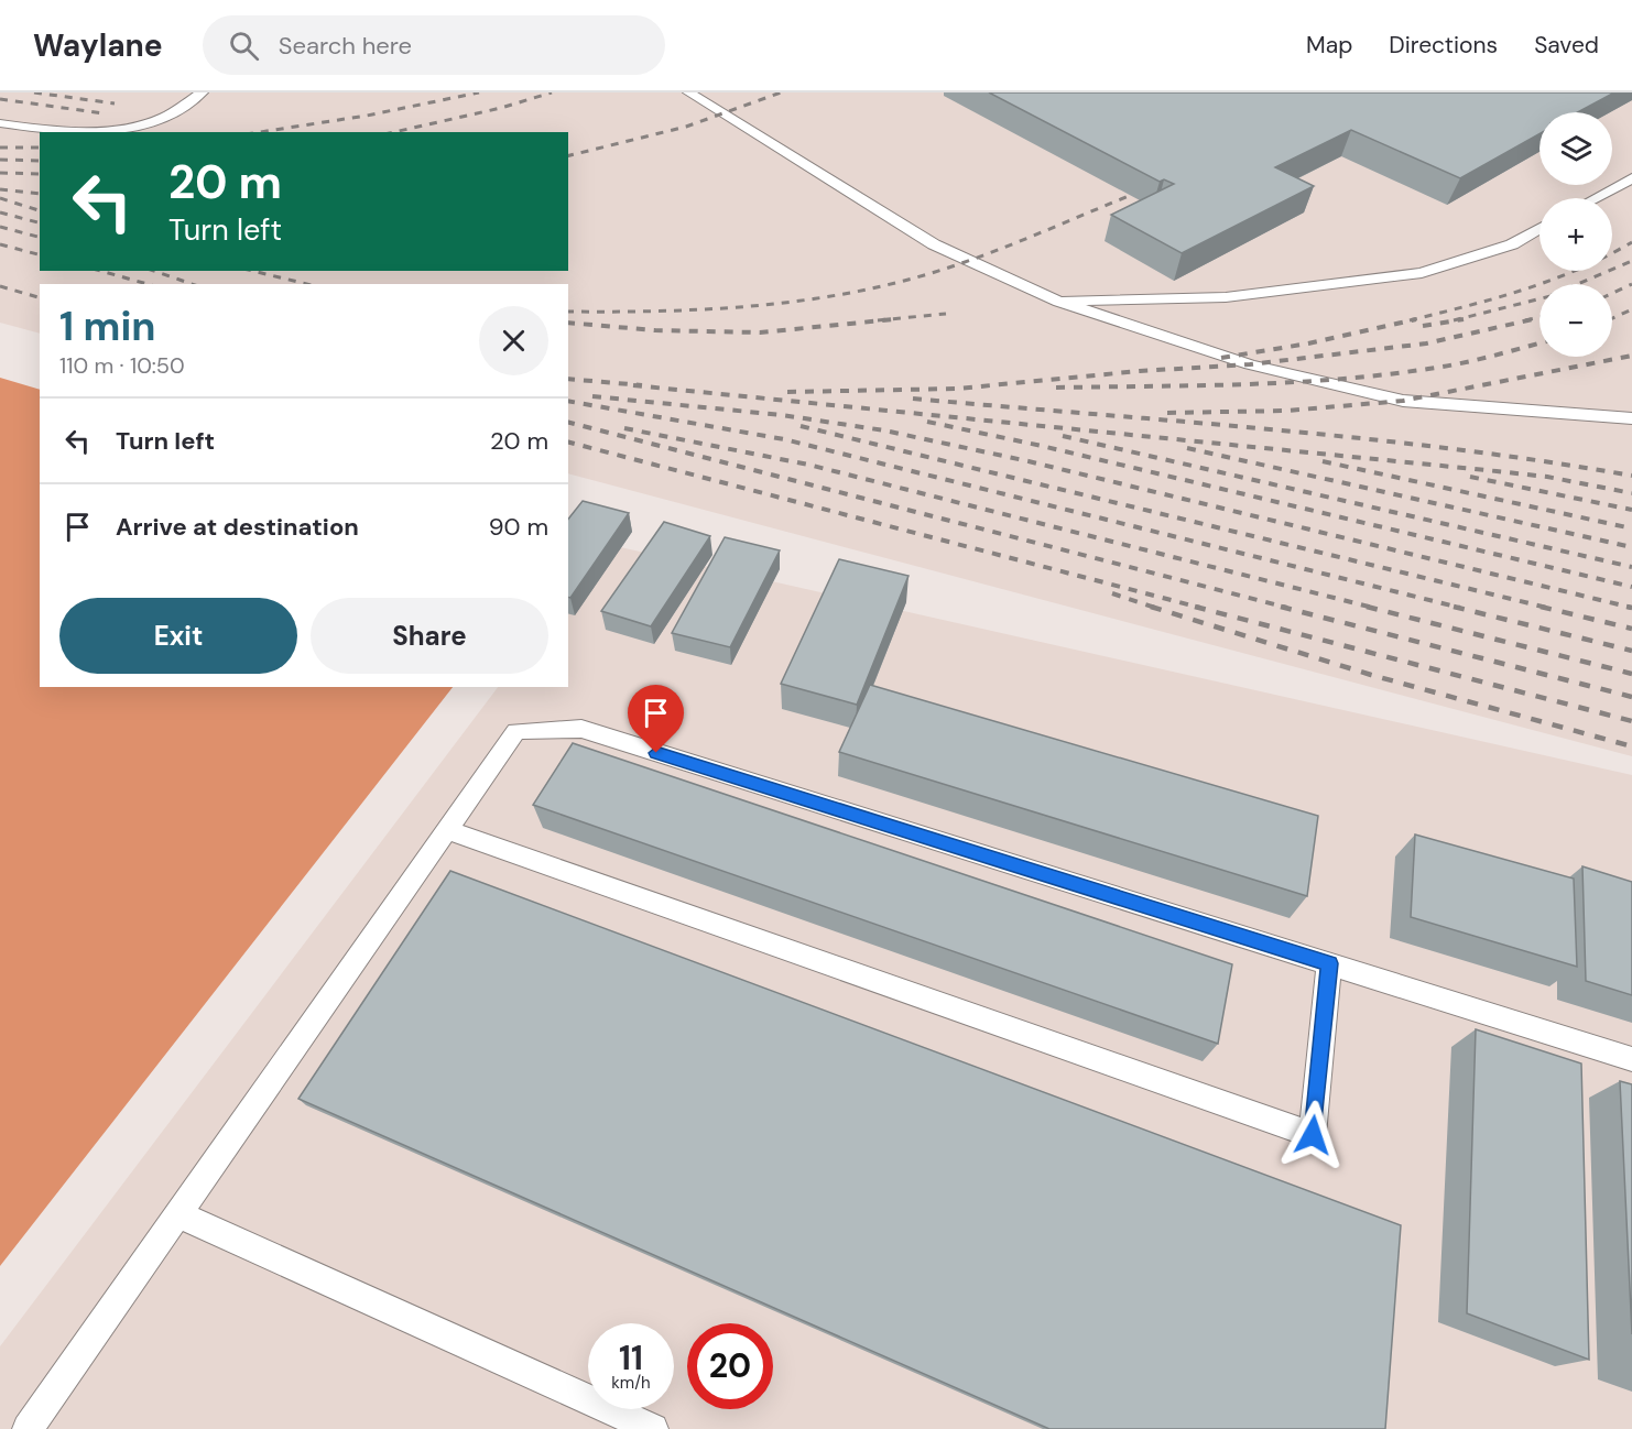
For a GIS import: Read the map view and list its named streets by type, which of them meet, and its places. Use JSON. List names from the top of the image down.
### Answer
{
  "page": {
    "header": "Waylane",
    "search": "Search here",
    "nav": ["Map", "Directions", "Saved"],
    "map_buttons": ["+", "−"],
    "turn": ["20 m", "Turn left"],
    "heading": ["1 min", "110 m · 10:50"],
    "list": [
      {
        "name": "Turn left",
        "value": "20 m"
      },
      {
        "name": "Arrive at destination",
        "value": "90 m"
      }
    ],
    "buttons": ["Exit", "Share"],
    "speed": "11 km/h",
    "limit": "20"
  }
}
